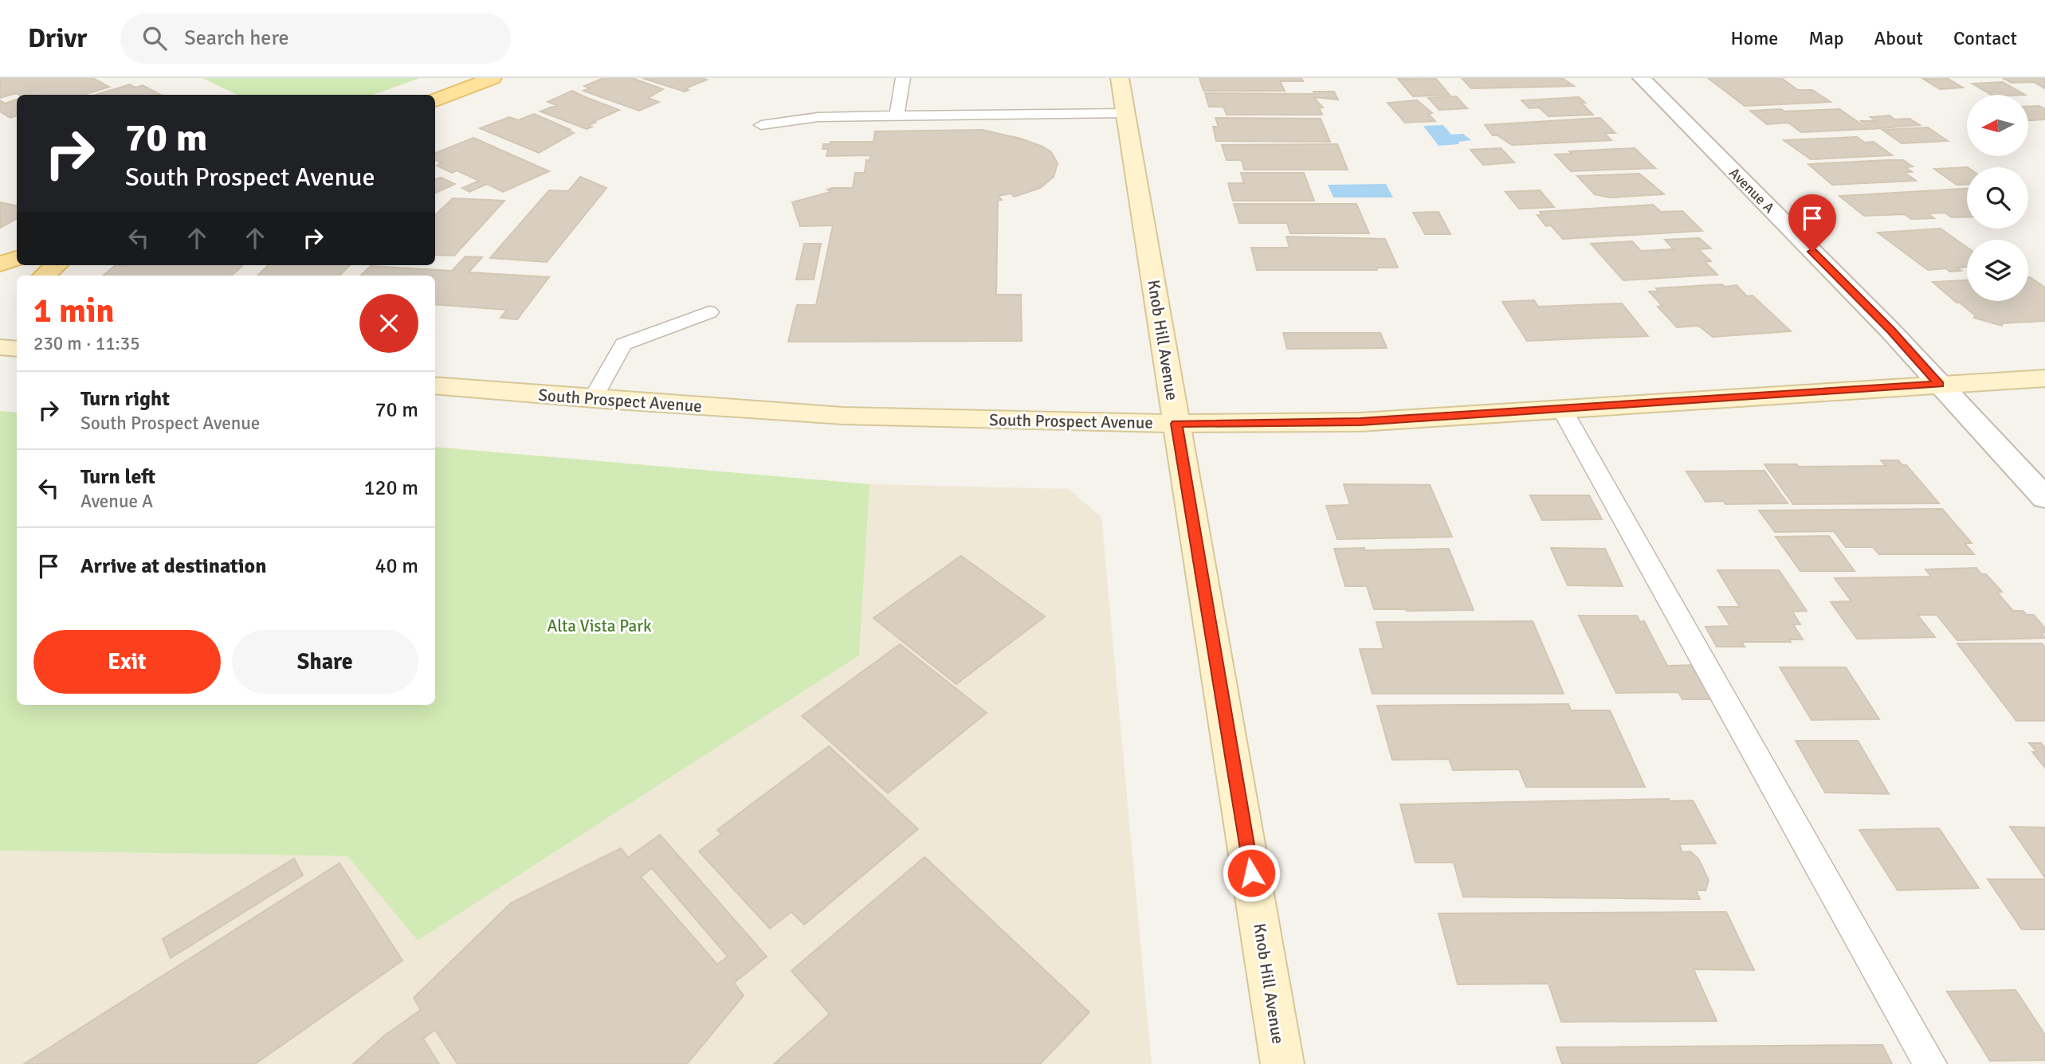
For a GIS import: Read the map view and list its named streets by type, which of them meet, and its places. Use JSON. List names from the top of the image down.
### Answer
{
  "streets": {
    "main road": ["Knob Hill Avenue", "South Prospect Avenue"],
    "street": ["Avenue A"]
  },
  "crossings": [
    ["Avenue A", "South Prospect Avenue"],
    ["Knob Hill Avenue", "South Prospect Avenue"]
  ],
  "parks": ["Alta Vista Park"],
  "north": "left",
  "page": {
    "header": "Drivr",
    "search": "Search here",
    "nav": [
      "Home",
      "Map",
      "About",
      "Contact"
    ],
    "turn": ["70 m", "South Prospect Avenue"],
    "heading": ["1 min", "230 m · 11:35"],
    "list": [
      {
        "name": "Turn right",
        "note": "South Prospect Avenue",
        "value": "70 m"
      },
      {
        "name": "Turn left",
        "note": "Avenue A",
        "value": "120 m"
      },
      {
        "name": "Arrive at destination",
        "value": "40 m"
      }
    ],
    "buttons": ["Exit", "Share"]
  }
}
